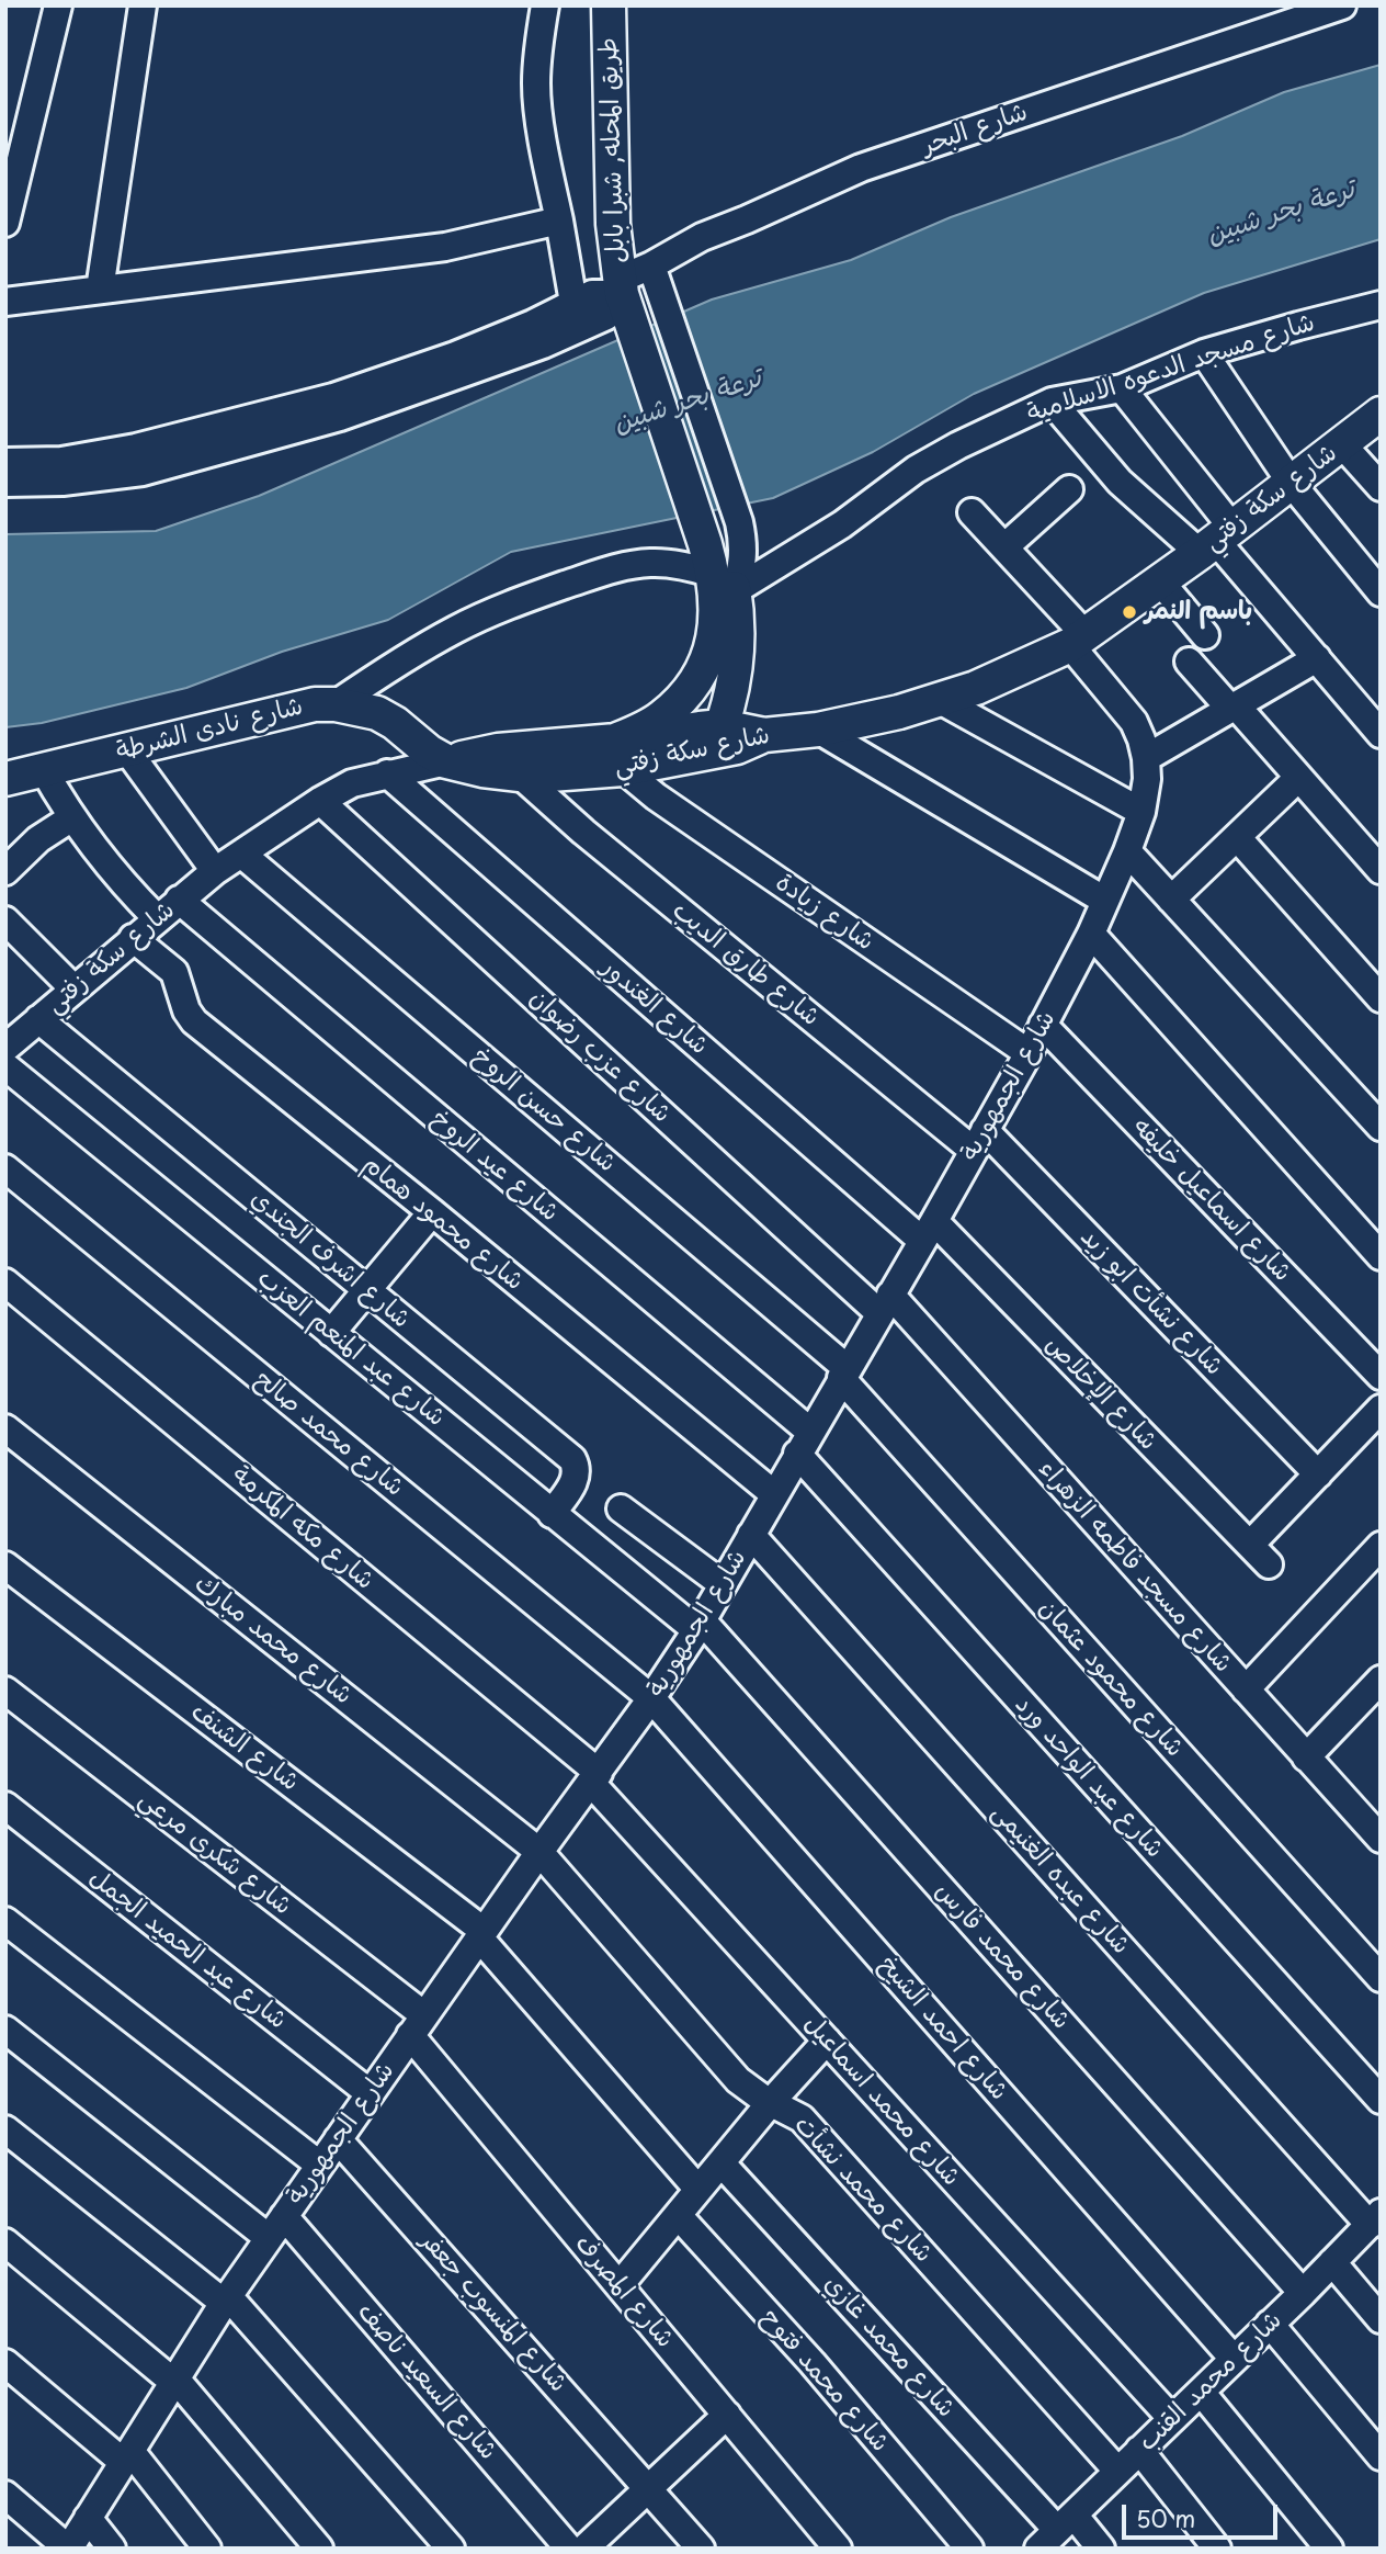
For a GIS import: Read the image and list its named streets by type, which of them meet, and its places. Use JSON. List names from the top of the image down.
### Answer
{
  "streets": {
    "main road": ["طريق المحله, شبرا بابل", "شارع سكة زفتي", "شارع نادى الشرطة"],
    "street": [
      "شارع البحر",
      "شارع مسجد الدعوه الاسلامية",
      "شارع زيادة",
      "شارع طارق الديب",
      "شارع الغندور",
      "شارع عزب رضوان",
      "شارع الجمهورية",
      "شارع حسن الروخ",
      "شارع عيد الروخ",
      "شارع اسماعيل خليفه",
      "شارع محمود همام",
      "شارع اشرف الجندي",
      "شارع نشأت ابو زيد",
      "شارع عبد المنعم العزب",
      "شارع الإخلاص",
      "شارع محمد صالح",
      "شارع مكه المكرمة",
      "شارع مسجد فاطمه الزهراء",
      "شارع محمد مبارك",
      "شارع محمود عثمان",
      "شارع الشنف",
      "شارع عبد الواحد ورد",
      "شارع شكرى مرعي",
      "شارع عبده الغنيمى",
      "شارع عبد الحميد الجمل",
      "شارع محمد فارس",
      "شارع احمد الشيخ",
      "شارع محمد اسماعيل",
      "شارع محمد نشأت",
      "شارع المصرف",
      "شارع المنسوب جعفر",
      "شارع محمد غازي",
      "شارع محمد فتوح",
      "شارع السعيد ناصف",
      "شارع محمد القنب"
    ]
  },
  "crossings": [
    ["شارع البحر", "طريق المحله, شبرا بابل"],
    ["طريق المحله, شبرا بابل", "شارع مسجد الدعوه الاسلامية"],
    ["شارع سكة زفتي", "شارع نادى الشرطة"],
    ["شارع سكة زفتي", "شارع زيادة"],
    ["شارع سكة زفتي", "شارع طارق الديب"],
    ["شارع سكة زفتي", "شارع الغندور"],
    ["شارع سكة زفتي", "شارع عزب رضوان"],
    ["شارع سكة زفتي", "شارع الجمهورية"],
    ["شارع سكة زفتي", "شارع حسن الروخ"],
    ["شارع سكة زفتي", "شارع عيد الروخ"],
    ["شارع سكة زفتي", "شارع محمود همام"],
    ["شارع سكة زفتي", "شارع اشرف الجندي"],
    ["شارع زيادة", "شارع الجمهورية"],
    ["شارع طارق الديب", "شارع الجمهورية"],
    ["شارع طارق الديب", "شارع نشأت ابو زيد"],
    ["شارع الغندور", "شارع الجمهورية"],
    ["شارع الغندور", "شارع الإخلاص"],
    ["شارع عزب رضوان", "شارع الجمهورية"],
    ["شارع عزب رضوان", "شارع مسجد فاطمه الزهراء"],
    ["شارع الجمهورية", "شارع حسن الروخ"],
    ["شارع الجمهورية", "شارع عيد الروخ"],
    ["شارع الجمهورية", "شارع اسماعيل خليفه"],
    ["شارع الجمهورية", "شارع محمود همام"],
    ["شارع الجمهورية", "شارع نشأت ابو زيد"],
    ["شارع الجمهورية", "شارع عبد المنعم العزب"],
    ["شارع الجمهورية", "شارع الإخلاص"],
    ["شارع الجمهورية", "شارع محمد صالح"],
    ["شارع الجمهورية", "شارع مكه المكرمة"],
    ["شارع الجمهورية", "شارع مسجد فاطمه الزهراء"],
    ["شارع الجمهورية", "شارع محمد مبارك"],
    ["شارع الجمهورية", "شارع محمود عثمان"],
    ["شارع الجمهورية", "شارع الشنف"],
    ["شارع الجمهورية", "شارع عبد الواحد ورد"],
    ["شارع الجمهورية", "شارع شكرى مرعي"],
    ["شارع الجمهورية", "شارع عبده الغنيمى"],
    ["شارع الجمهورية", "شارع عبد الحميد الجمل"],
    ["شارع الجمهورية", "شارع محمد فارس"],
    ["شارع الجمهورية", "شارع احمد الشيخ"],
    ["شارع الجمهورية", "شارع محمد اسماعيل"],
    ["شارع الجمهورية", "شارع محمد نشأت"],
    ["شارع الجمهورية", "شارع المصرف"],
    ["شارع الجمهورية", "شارع المنسوب جعفر"],
    ["شارع الجمهورية", "شارع السعيد ناصف"],
    ["شارع حسن الروخ", "شارع محمود عثمان"],
    ["شارع عيد الروخ", "شارع عبد الواحد ورد"],
    ["شارع اشرف الجندي", "شارع عبد المنعم العزب"],
    ["شارع نشأت ابو زيد", "شارع الإخلاص"],
    ["شارع عبد المنعم العزب", "شارع محمد فارس"],
    ["شارع محمد صالح", "شارع احمد الشيخ"],
    ["شارع مكه المكرمة", "شارع محمد اسماعيل"],
    ["شارع محمد مبارك", "شارع محمد نشأت"],
    ["شارع شكرى مرعي", "شارع المصرف"],
    ["شارع عبده الغنيمى", "شارع محمد القنب"],
    ["شارع محمد فارس", "شارع محمد القنب"],
    ["شارع احمد الشيخ", "شارع محمد القنب"],
    ["شارع محمد اسماعيل", "شارع محمد القنب"],
    ["شارع محمد نشأت", "شارع محمد القنب"],
    ["شارع محمد غازي", "شارع محمد القنب"]
  ],
  "water": ["ترعة بحر شبين"],
  "places": ["باسم النمر"],
  "scale_bar": "50 m"
}
